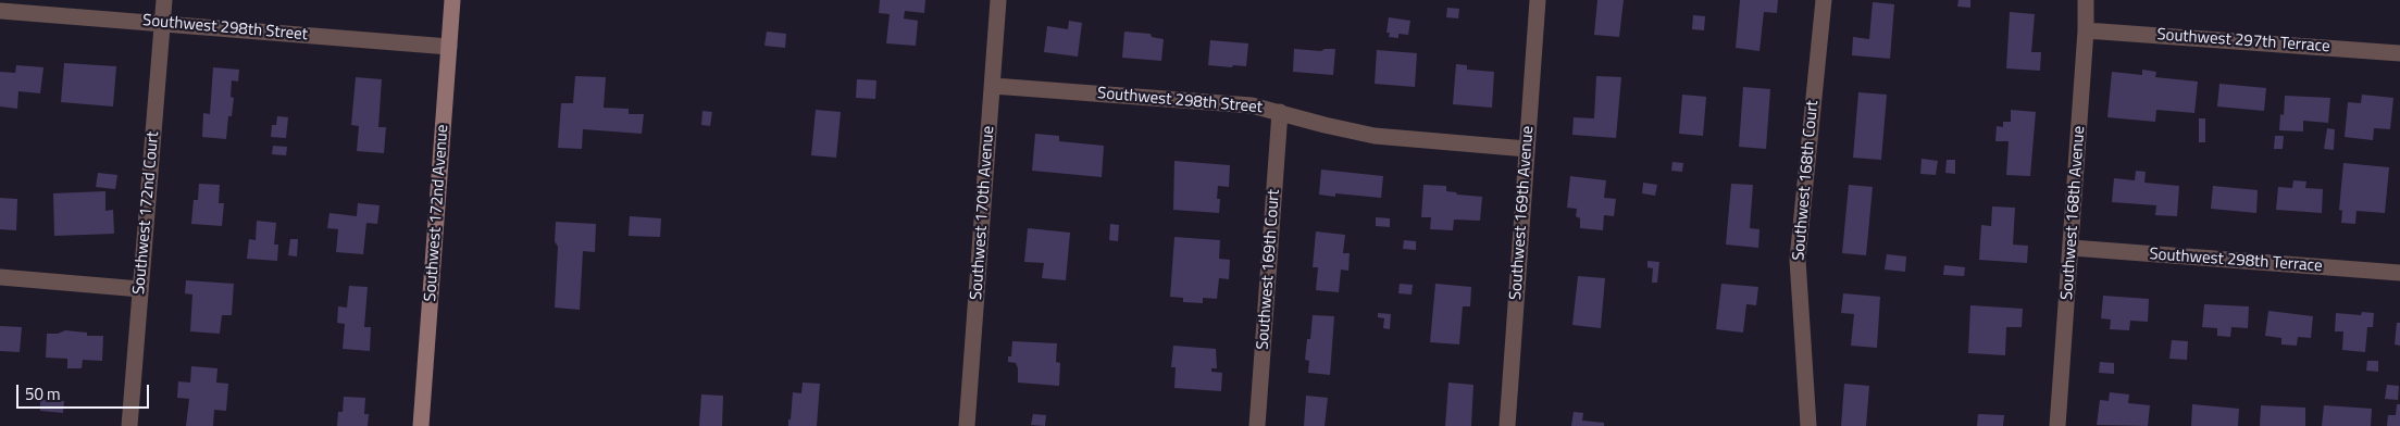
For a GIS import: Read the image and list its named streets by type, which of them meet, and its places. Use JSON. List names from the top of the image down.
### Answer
{
  "streets": {
    "street": [
      "Southwest 298th Street",
      "Southwest 297th Terrace",
      "Southwest 168th Court",
      "Southwest 172nd Court",
      "Southwest 172nd Avenue",
      "Southwest 170th Avenue",
      "Southwest 169th Avenue",
      "Southwest 168th Avenue",
      "Southwest 298th Terrace",
      "Southwest 169th Court"
    ]
  },
  "crossings": [
    ["Southwest 298th Street", "Southwest 172nd Court"],
    ["Southwest 298th Street", "Southwest 172nd Avenue"],
    ["Southwest 298th Street", "Southwest 170th Avenue"],
    ["Southwest 298th Street", "Southwest 169th Avenue"],
    ["Southwest 298th Street", "Southwest 169th Court"],
    ["Southwest 297th Terrace", "Southwest 168th Avenue"],
    ["Southwest 168th Avenue", "Southwest 298th Terrace"]
  ],
  "scale_bar": "50 m"
}
